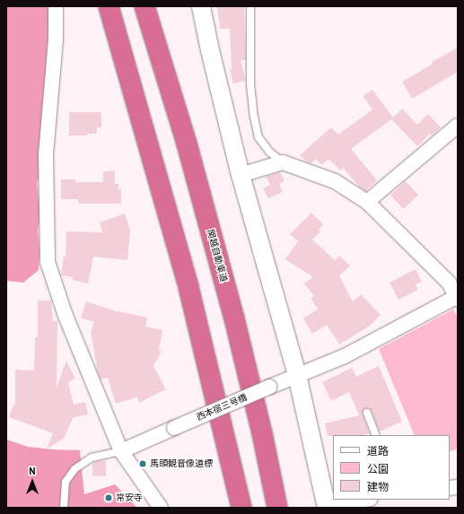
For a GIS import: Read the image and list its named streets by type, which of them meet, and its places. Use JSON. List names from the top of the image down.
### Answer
{
  "streets": {
    "highway": ["関越自動車道"],
    "street": ["西本宿三号橋"]
  },
  "places": ["馬頭観音像道標", "常安寺"],
  "legend": ["道路", "公園", "建物"],
  "north": "top"
}
